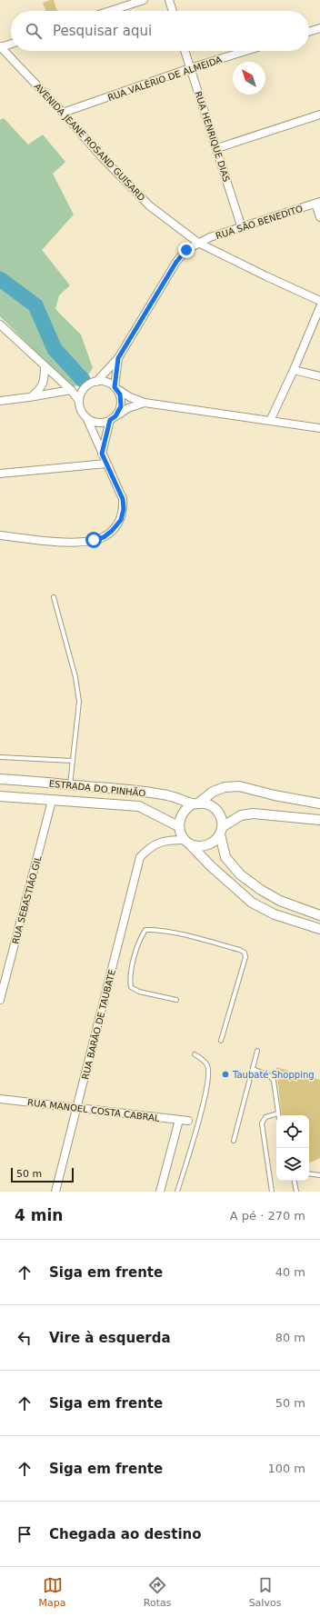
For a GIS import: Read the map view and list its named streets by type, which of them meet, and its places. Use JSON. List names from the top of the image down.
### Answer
{
  "streets": {
    "street": [
      "RUA VALÉRIO DE ALMEIDA",
      "RUA HENRIQUE DIAS",
      "AVENIDA JEANE ROSAND GUISARD",
      "RUA SÃO BENEDITO",
      "ESTRADA DO PINHÃO",
      "RUA SEBASTIÃO GIL",
      "RUA BARÃO DE TAUBATE",
      "RUA MANOEL COSTA CABRAL"
    ]
  },
  "crossings": [
    ["RUA VALÉRIO DE ALMEIDA", "RUA HENRIQUE DIAS"],
    ["RUA VALÉRIO DE ALMEIDA", "AVENIDA JEANE ROSAND GUISARD"],
    ["RUA HENRIQUE DIAS", "RUA SÃO BENEDITO"],
    ["AVENIDA JEANE ROSAND GUISARD", "RUA SÃO BENEDITO"],
    ["ESTRADA DO PINHÃO", "RUA SEBASTIÃO GIL"],
    ["ESTRADA DO PINHÃO", "RUA BARÃO DE TAUBATE"],
    ["RUA BARÃO DE TAUBATE", "RUA MANOEL COSTA CABRAL"]
  ],
  "places": ["Taubaté Shopping"],
  "scale_bar": "50 m",
  "north": "top left",
  "page": {
    "search": "Pesquisar aqui",
    "scale": "50 m",
    "heading": ["4 min", "A pé · 270 m"],
    "list": [
      ["Siga em frente", "40 m"],
      ["Vire à esquerda", "80 m"],
      ["Siga em frente", "50 m"],
      ["Siga em frente", "100 m"],
      "Chegada ao destino"
    ],
    "nav": ["Mapa", "Rotas", "Salvos"]
  }
}
